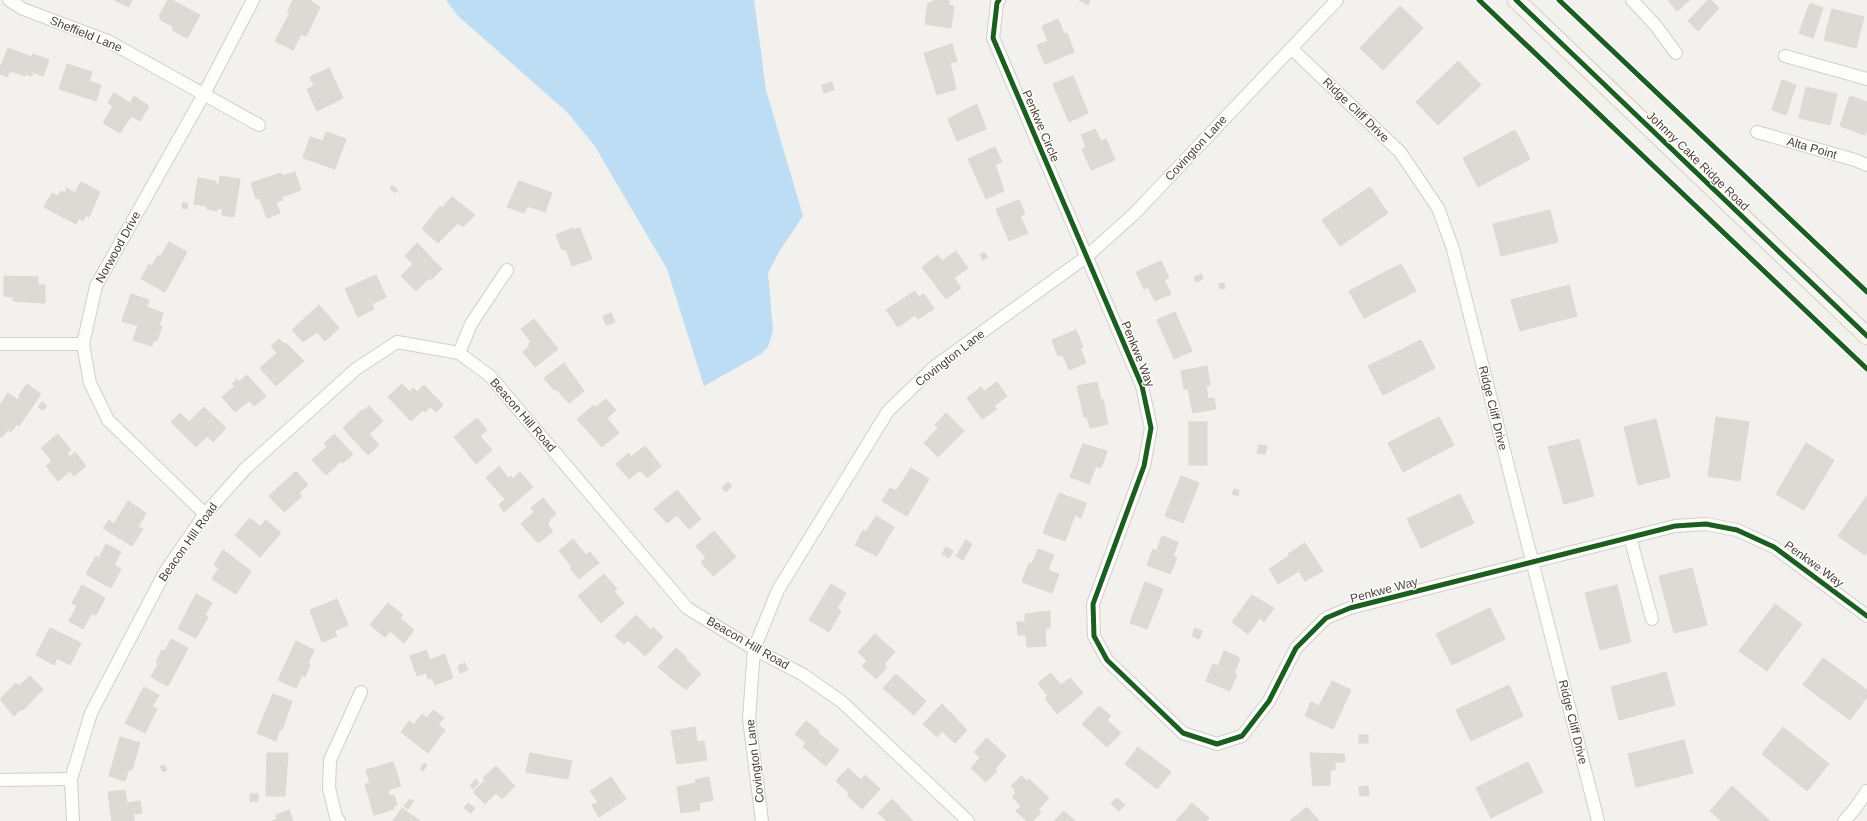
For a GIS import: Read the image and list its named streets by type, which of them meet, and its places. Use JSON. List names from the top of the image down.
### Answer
{
  "streets": {
    "street": [
      "Sheffield Lane",
      "Ridge Cliff Drive",
      "Penkwe Circle",
      "Covington Lane",
      "Alta Point",
      "Johnny Cake Ridge Road",
      "Norwood Drive",
      "Penkwe Way",
      "Beacon Hill Road"
    ]
  },
  "crossings": [
    ["Sheffield Lane", "Norwood Drive"],
    ["Ridge Cliff Drive", "Covington Lane"],
    ["Ridge Cliff Drive", "Penkwe Way"],
    ["Penkwe Circle", "Covington Lane"],
    ["Penkwe Circle", "Penkwe Way"],
    ["Covington Lane", "Penkwe Way"],
    ["Covington Lane", "Beacon Hill Road"],
    ["Norwood Drive", "Beacon Hill Road"]
  ]
}
